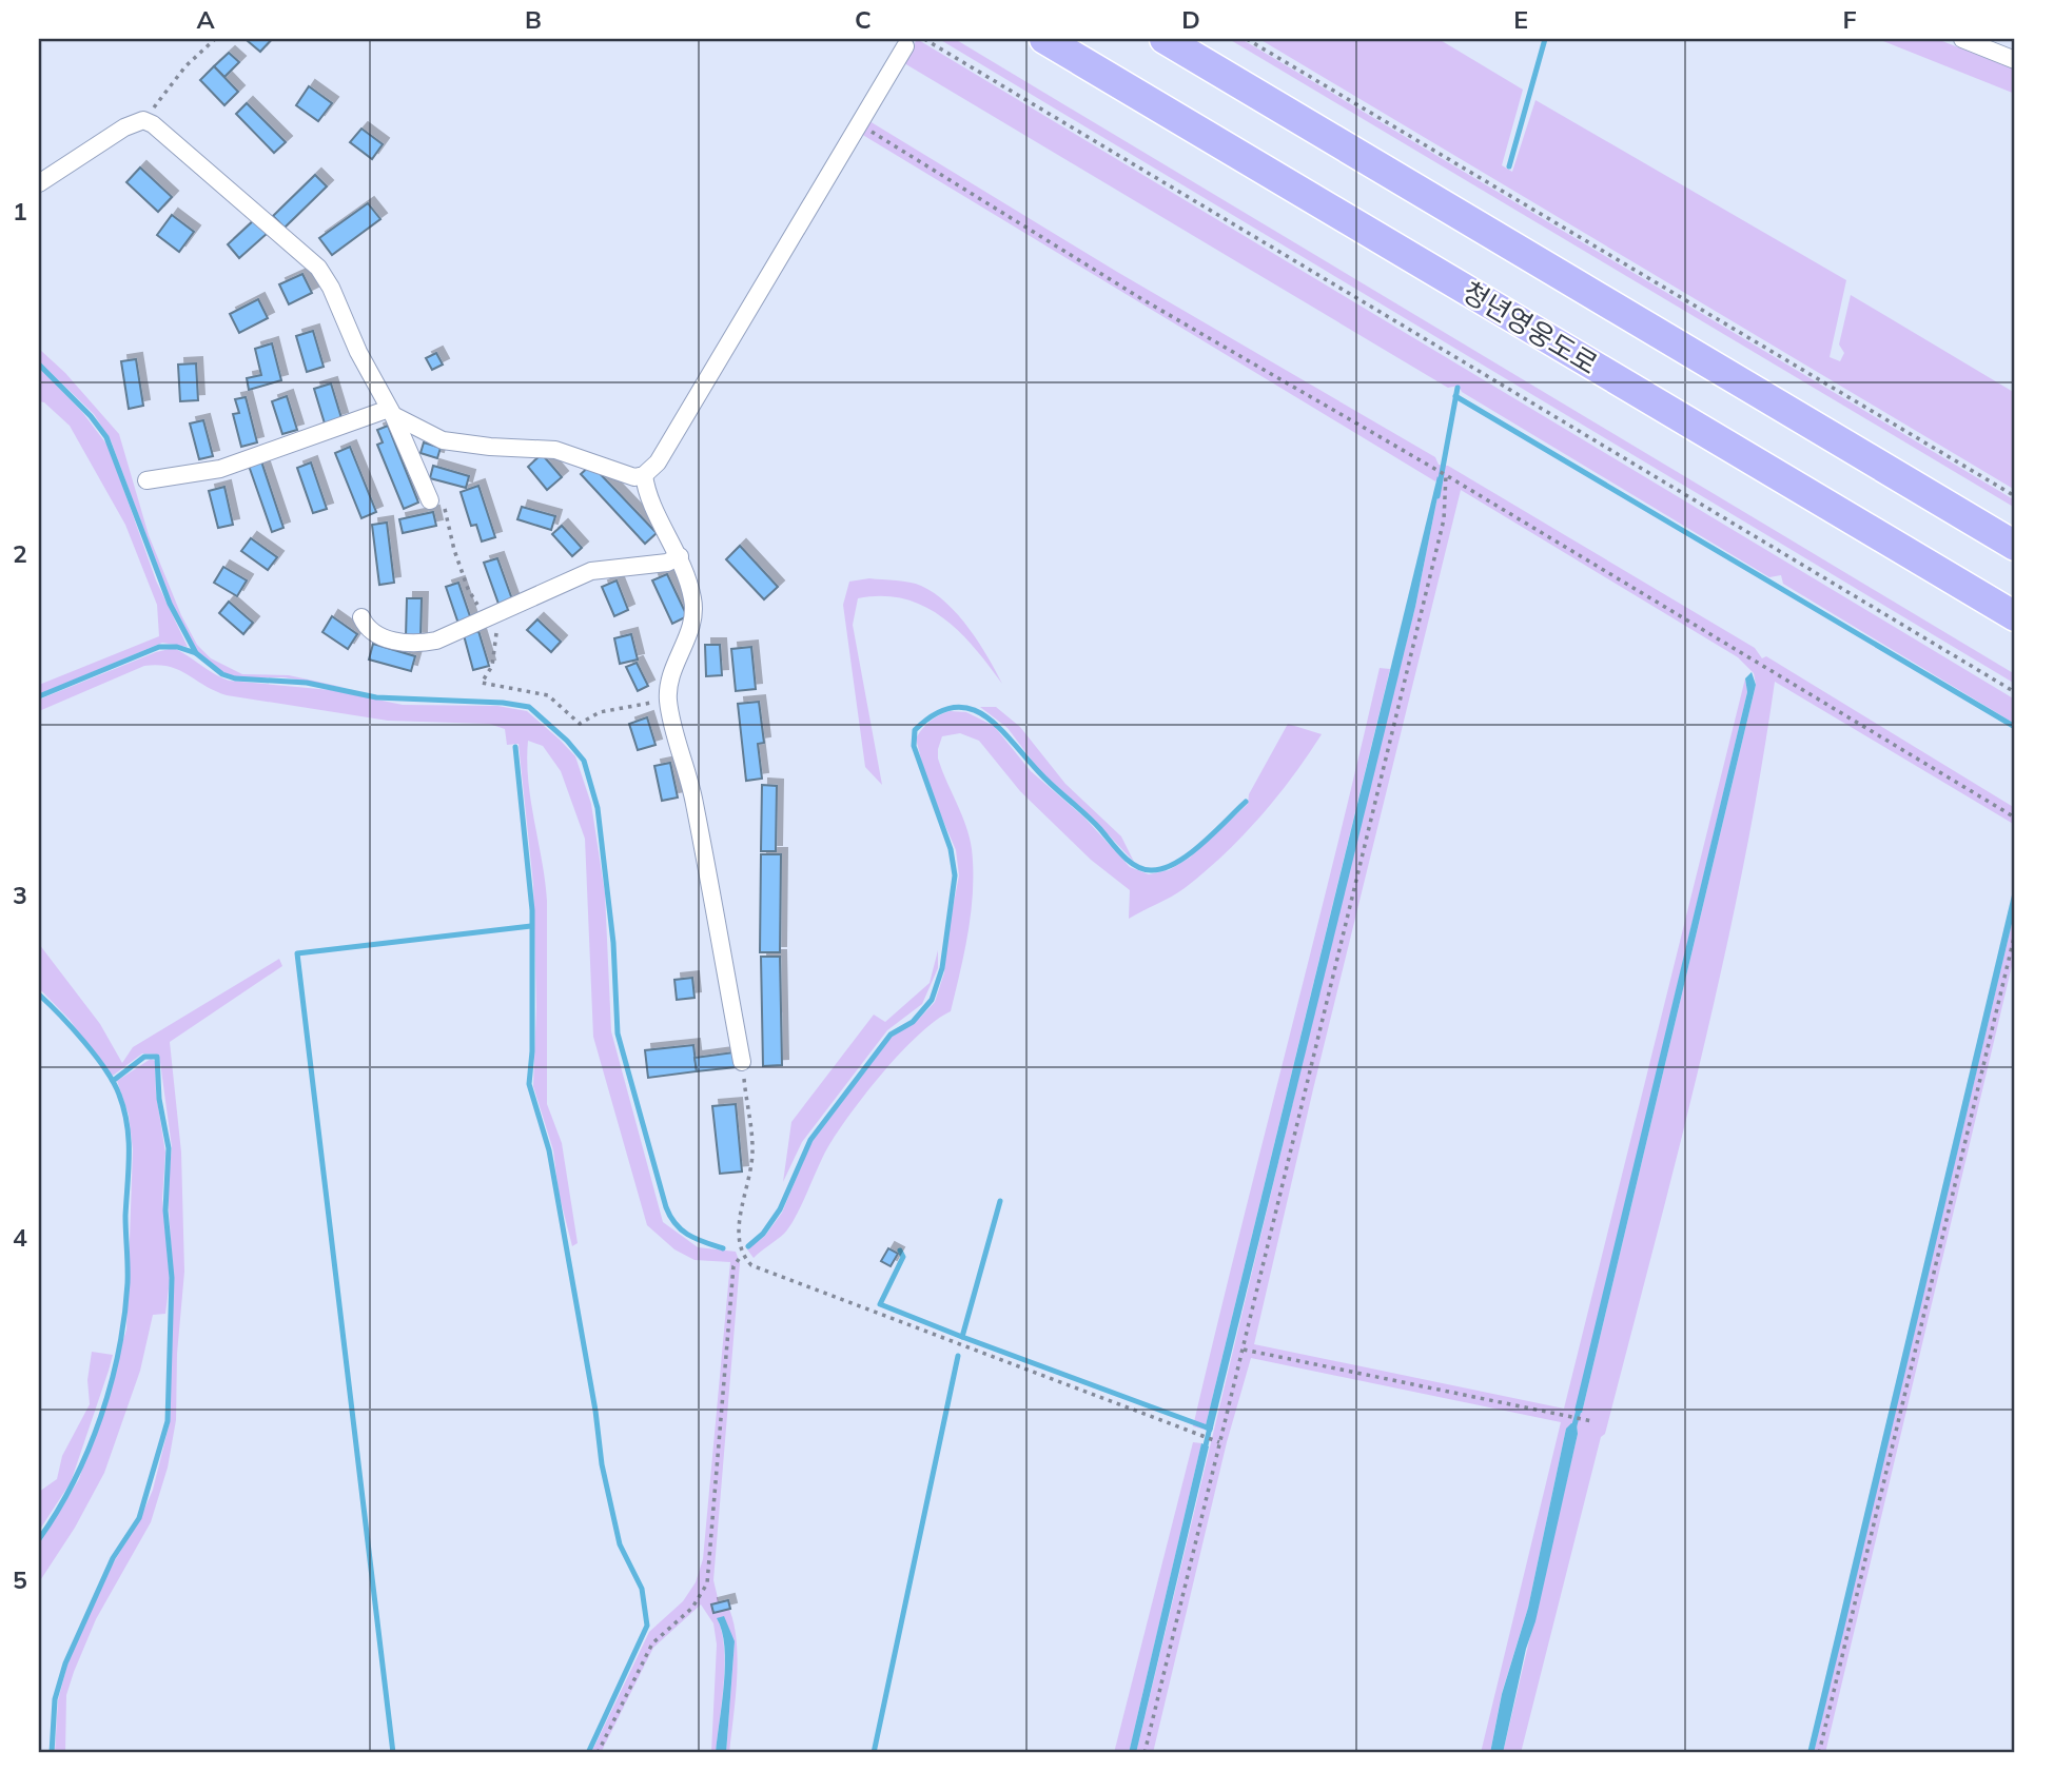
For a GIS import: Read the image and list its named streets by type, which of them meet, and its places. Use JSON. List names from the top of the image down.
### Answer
{
  "streets": {
    "highway": ["청년영웅도로"]
  },
  "grid": {
    "columns": [
      "A",
      "B",
      "C",
      "D",
      "E",
      "F"
    ],
    "rows": [
      "1",
      "2",
      "3",
      "4",
      "5"
    ]
  }
}
